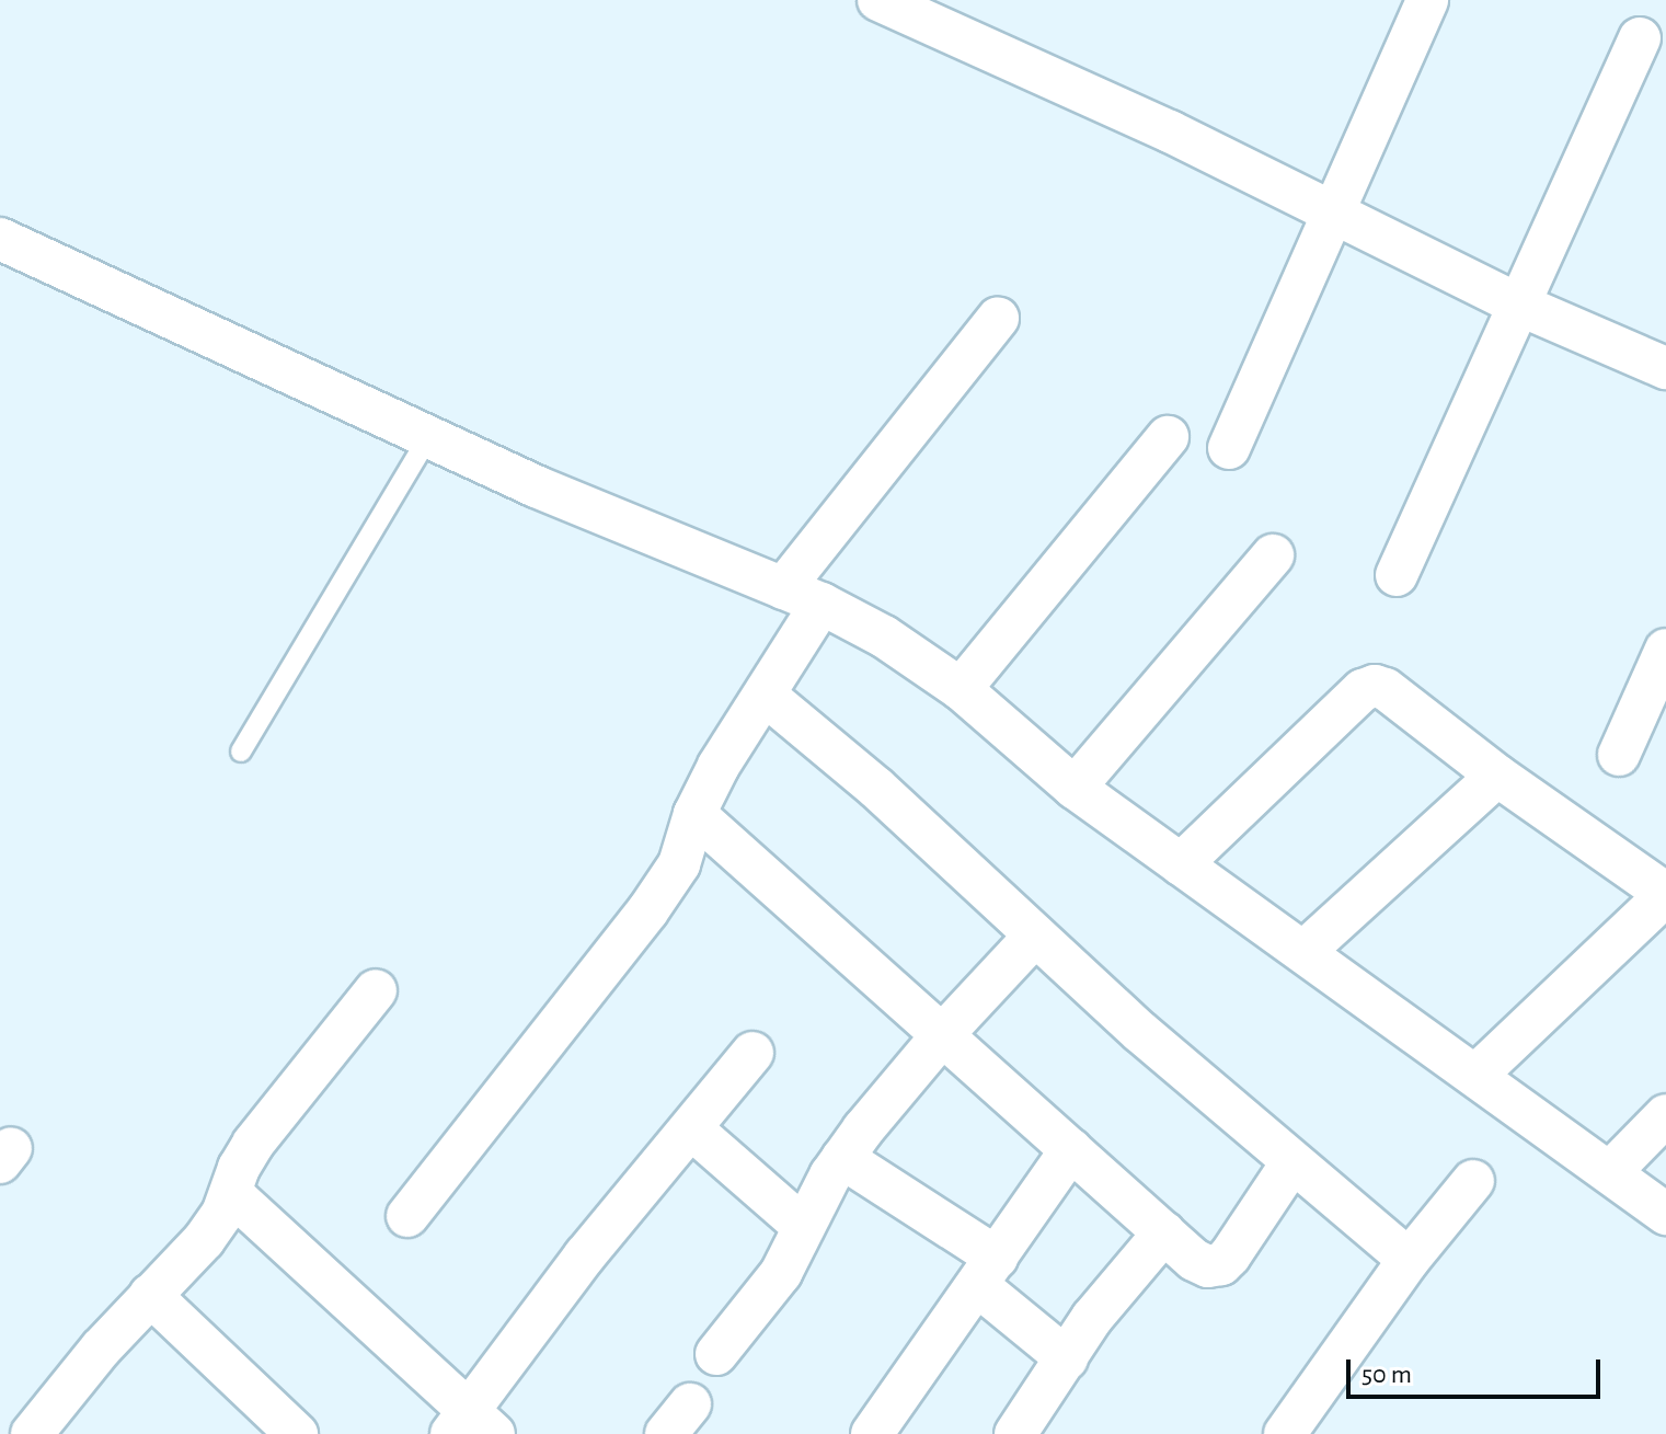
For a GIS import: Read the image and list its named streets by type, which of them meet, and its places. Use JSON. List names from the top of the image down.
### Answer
{
  "scale_bar": "50 m"
}
